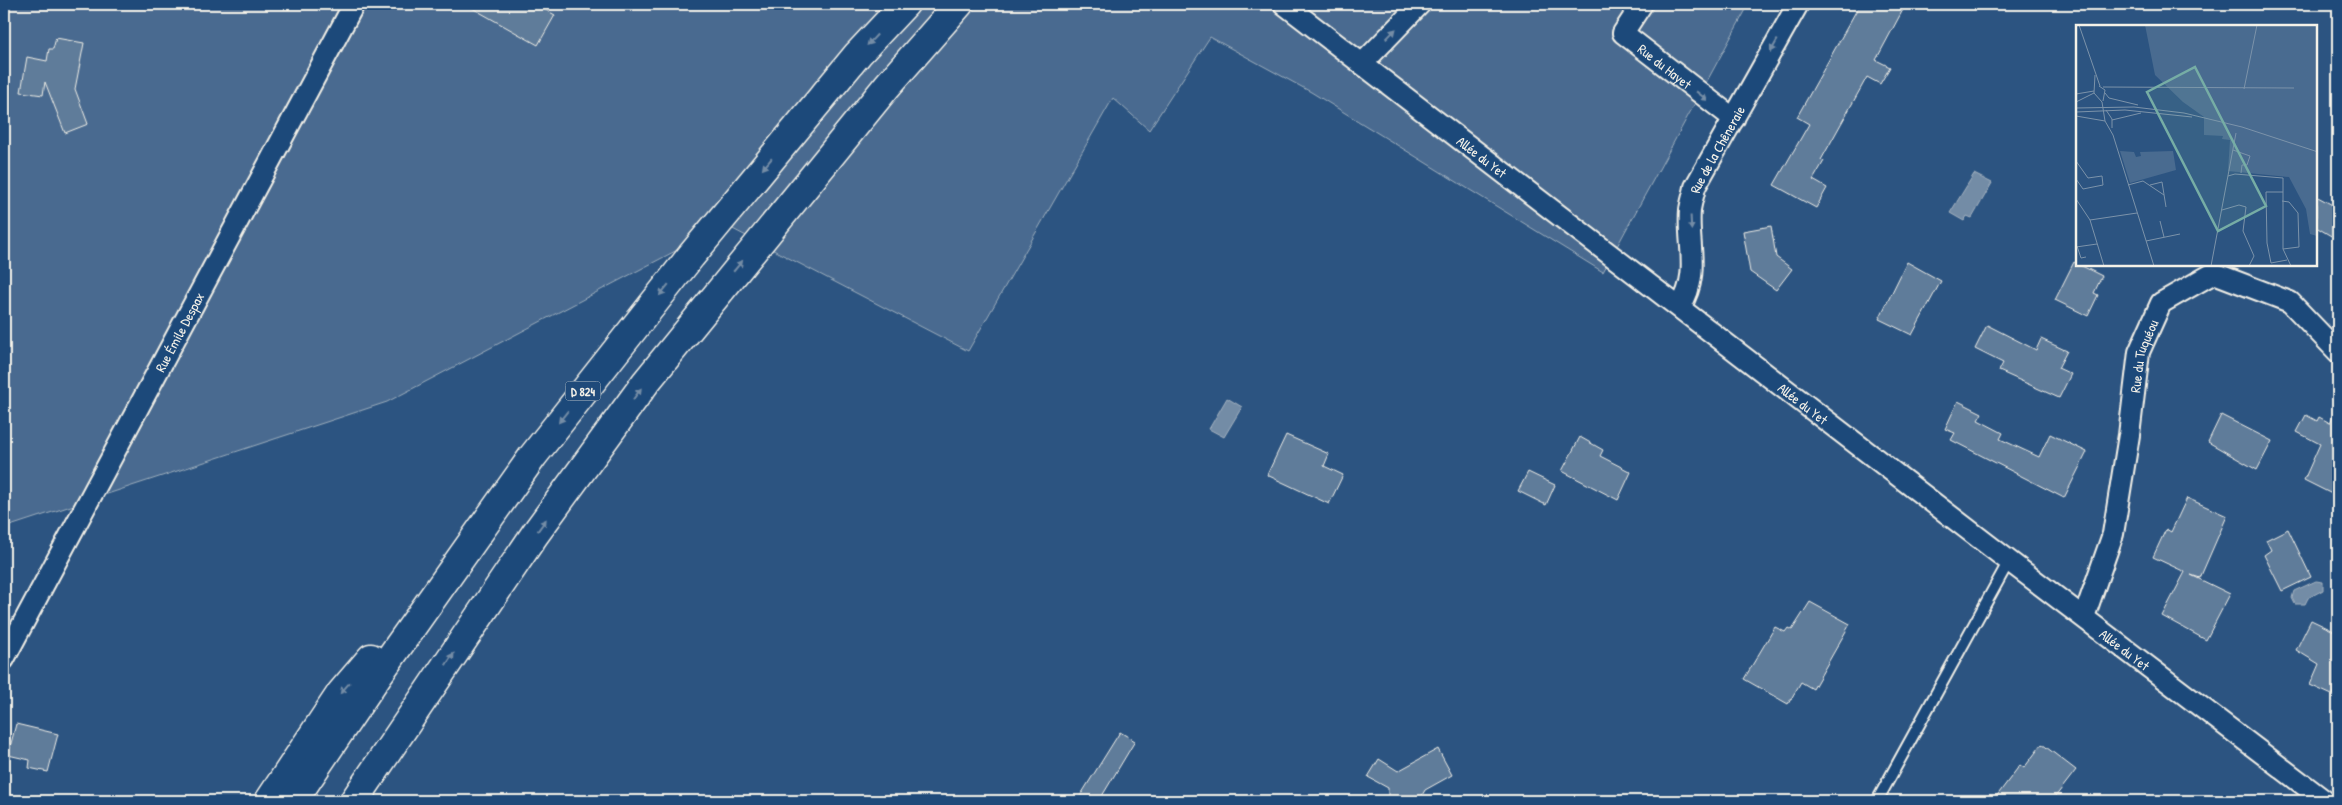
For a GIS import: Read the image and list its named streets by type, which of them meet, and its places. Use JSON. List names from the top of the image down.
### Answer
{
  "streets": {
    "highway": ["D 824"],
    "street": [
      "Rue du Hayet",
      "Rue de la Chêneraie",
      "Allée du Yet",
      "Rue Émile Despax",
      "Rue du Tuquéou"
    ]
  },
  "crossings": [
    ["Rue du Hayet", "Rue de la Chêneraie"],
    ["Rue de la Chêneraie", "Allée du Yet"],
    ["Allée du Yet", "Rue du Tuquéou"]
  ],
  "one_way": ["Rue du Hayet", "Rue de la Chêneraie"]
}
